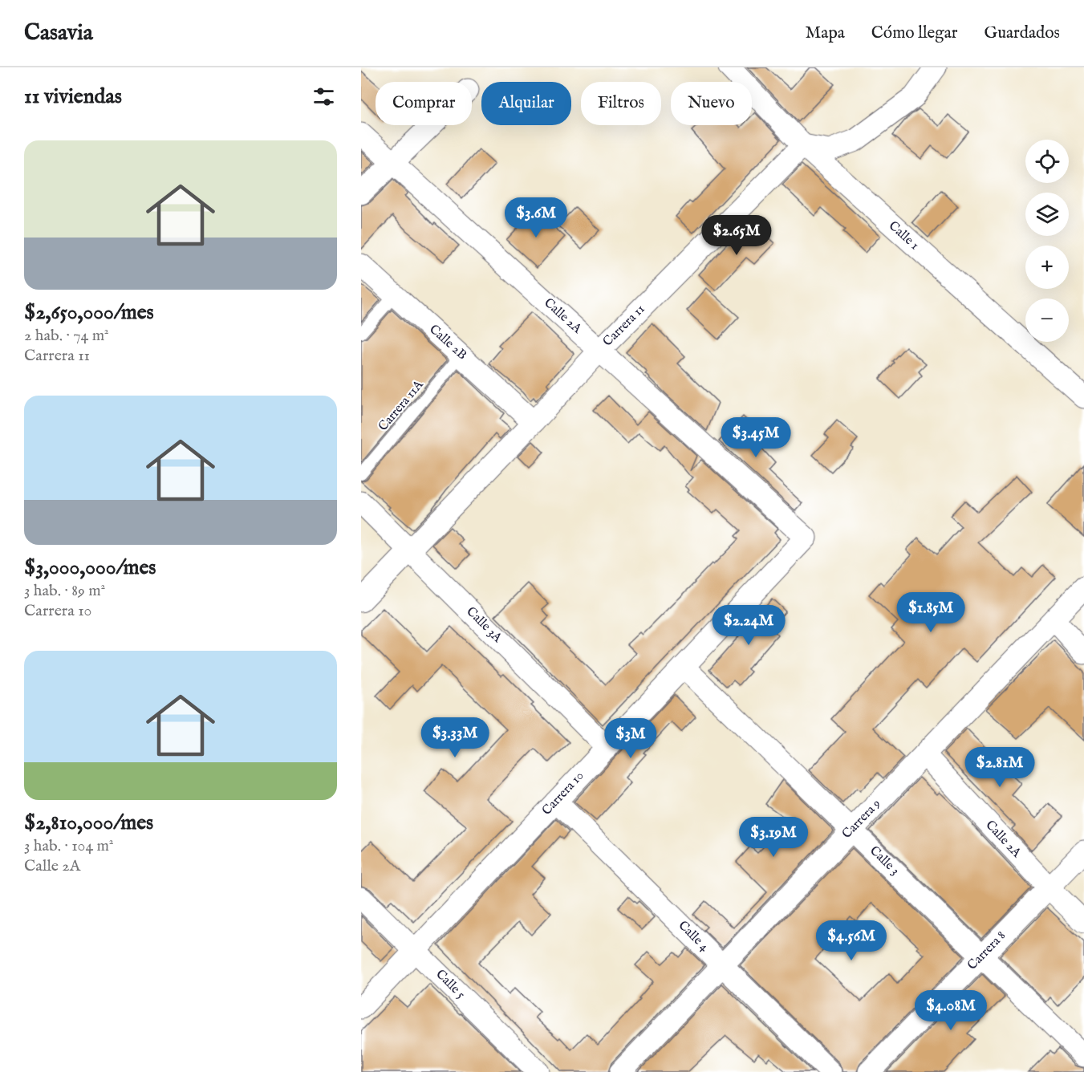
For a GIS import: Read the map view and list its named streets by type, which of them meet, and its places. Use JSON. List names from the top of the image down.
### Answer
{
  "streets": {
    "street": [
      "Calle 1",
      "Calle 2A",
      "Carrera 11",
      "Calle 2B",
      "Calle 3A",
      "Carrera 10",
      "Carrera 9",
      "Calle 3",
      "Calle 4",
      "Carrera 8",
      "Calle 5"
    ],
    "lane": ["Carrera 11A"]
  },
  "crossings": [
    ["Calle 1", "Carrera 11"],
    ["Calle 2A", "Carrera 11"],
    ["Calle 2A", "Carrera 10"],
    ["Calle 2A", "Carrera 9"],
    ["Calle 2A", "Carrera 8"],
    ["Carrera 11", "Calle 2B"],
    ["Carrera 11", "Calle 3A"],
    ["Calle 2B", "Carrera 11A"],
    ["Calle 3A", "Carrera 10"],
    ["Carrera 10", "Calle 3"],
    ["Carrera 10", "Calle 4"],
    ["Carrera 10", "Calle 5"],
    ["Carrera 9", "Calle 3"],
    ["Carrera 9", "Calle 4"],
    ["Calle 3", "Carrera 8"]
  ],
  "page": {
    "header": "Casavia",
    "nav": ["Mapa", "Cómo llegar", "Guardados"],
    "heading": "11 viviendas",
    "chip": [
      "Comprar",
      "Alquilar",
      "Filtros",
      "Nuevo"
    ],
    "list": [
      {
        "name": "$2,650,000/mes",
        "note": "2 hab. · 74 m² · Carrera 11"
      },
      {
        "name": "$3,000,000/mes",
        "note": "3 hab. · 89 m² · Carrera 10"
      },
      {
        "name": "$2,810,000/mes",
        "note": "3 hab. · 104 m² · Calle 2A"
      }
    ],
    "map_buttons": ["+", "−"],
    "price": [
      "$3.6M",
      "$2.65M",
      "$3.45M",
      "$1.85M",
      "$2.24M",
      "$3.33M",
      "$3M",
      "$2.81M",
      "$3.19M",
      "$4.56M",
      "$4.08M"
    ]
  }
}
